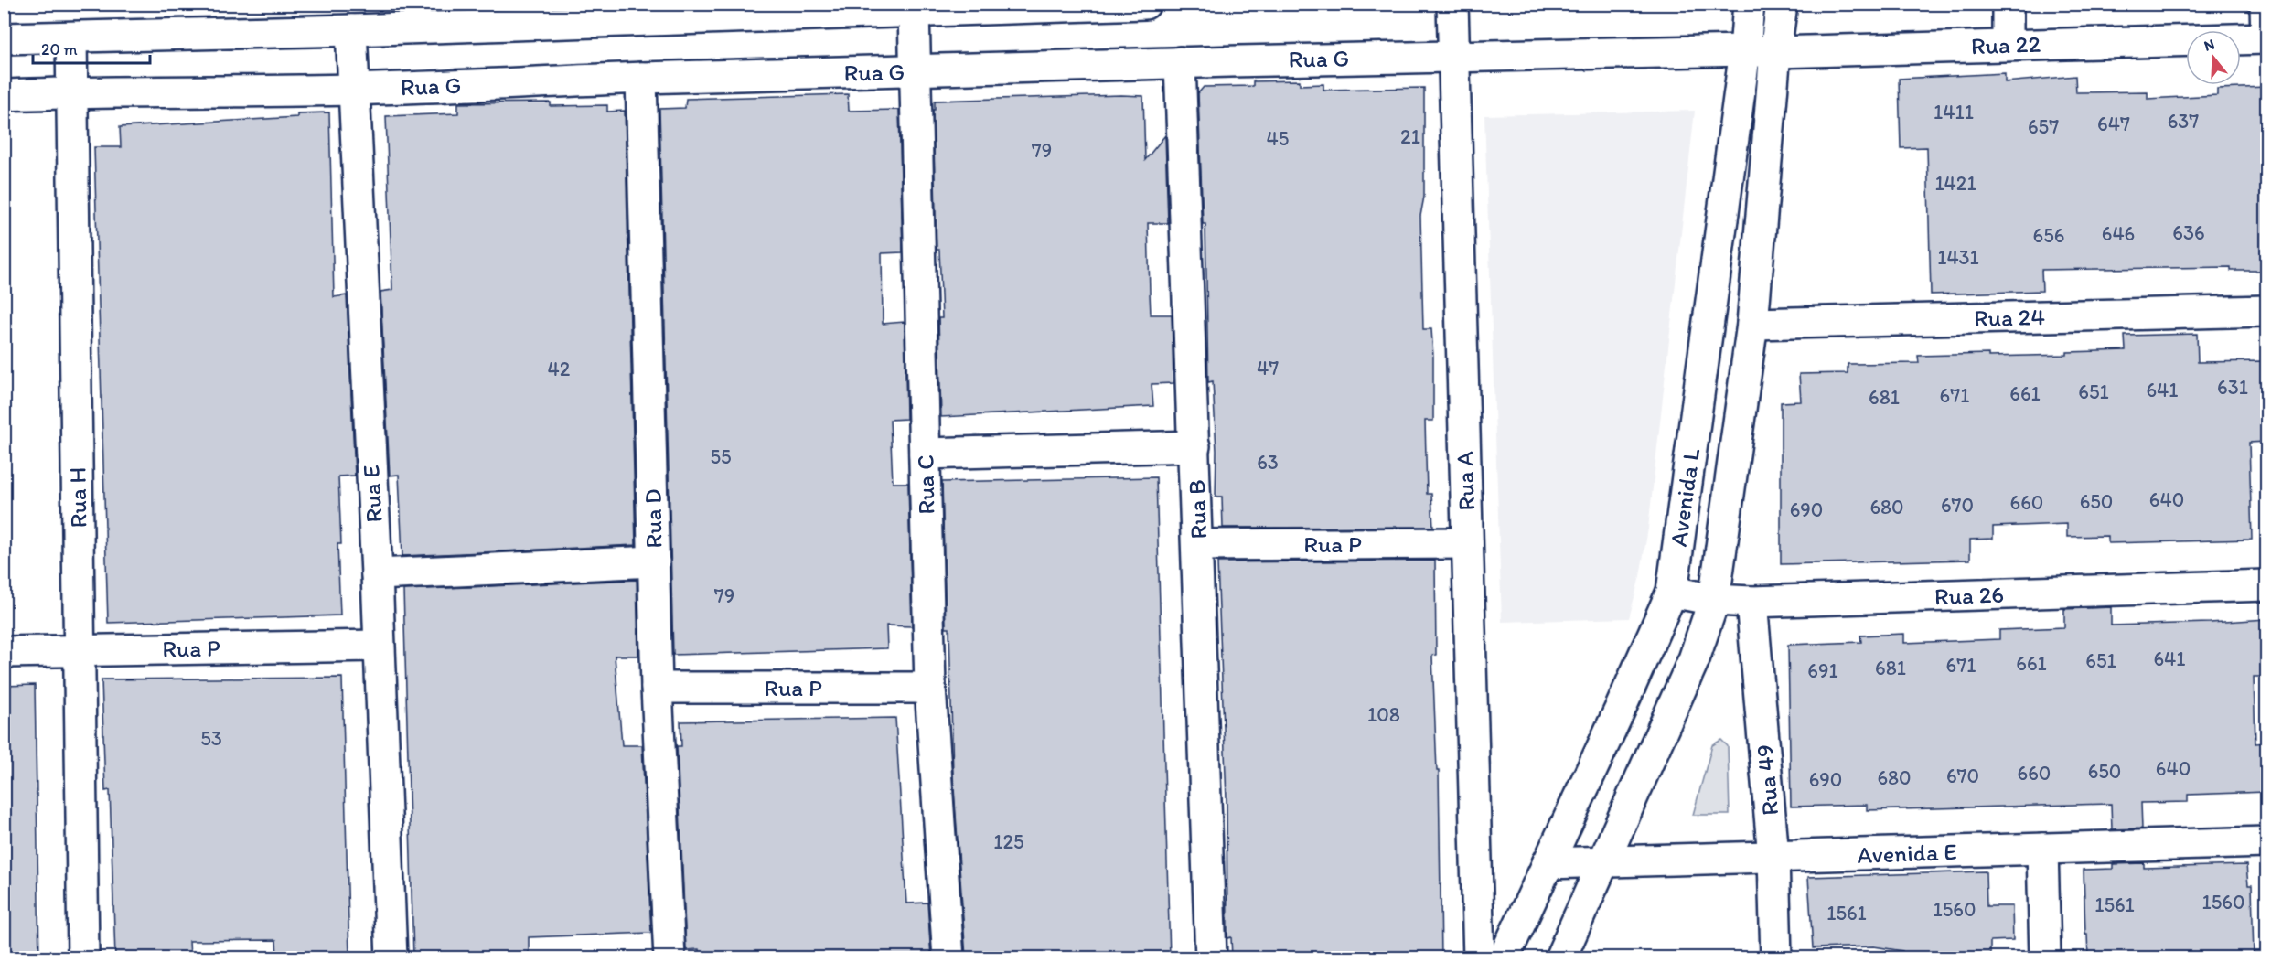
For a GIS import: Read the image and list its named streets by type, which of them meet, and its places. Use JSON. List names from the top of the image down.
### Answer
{
  "streets": {
    "street": [
      "Rua 22",
      "Rua G",
      "Rua 24",
      "Rua A",
      "Rua C",
      "Rua E",
      "Rua H",
      "Avenida L",
      "Rua B",
      "Rua D",
      "Rua P",
      "Rua 26",
      "Rua 49",
      "Avenida E"
    ]
  },
  "crossings": [
    ["Rua 22", "Rua G"],
    ["Rua 22", "Avenida L"],
    ["Rua G", "Rua A"],
    ["Rua G", "Rua C"],
    ["Rua G", "Rua E"],
    ["Rua G", "Rua H"],
    ["Rua G", "Avenida L"],
    ["Rua G", "Rua B"],
    ["Rua G", "Rua D"],
    ["Rua 24", "Avenida L"],
    ["Rua A", "Rua P"],
    ["Rua C", "Rua P"],
    ["Rua E", "Rua P"],
    ["Rua H", "Rua P"],
    ["Avenida L", "Rua 26"],
    ["Avenida L", "Avenida E"],
    ["Rua B", "Rua P"],
    ["Rua D", "Rua P"],
    ["Rua 26", "Rua 49"],
    ["Rua 49", "Avenida E"]
  ],
  "house_numbers": [
    "1411",
    "637",
    "647",
    "657",
    "21",
    "45",
    "79",
    "1421",
    "636",
    "646",
    "656",
    "1431",
    "47",
    "42",
    "631",
    "641",
    "651",
    "661",
    "671",
    "681",
    "55",
    "63",
    "640",
    "650",
    "660",
    "670",
    "680",
    "690",
    "79",
    "641",
    "651",
    "661",
    "671",
    "681",
    "691",
    "108",
    "53",
    "640",
    "650",
    "660",
    "670",
    "680",
    "690",
    "125",
    "1560",
    "1561",
    "1560",
    "1561"
  ],
  "scale_bar": "20 m",
  "north": "top"
}
